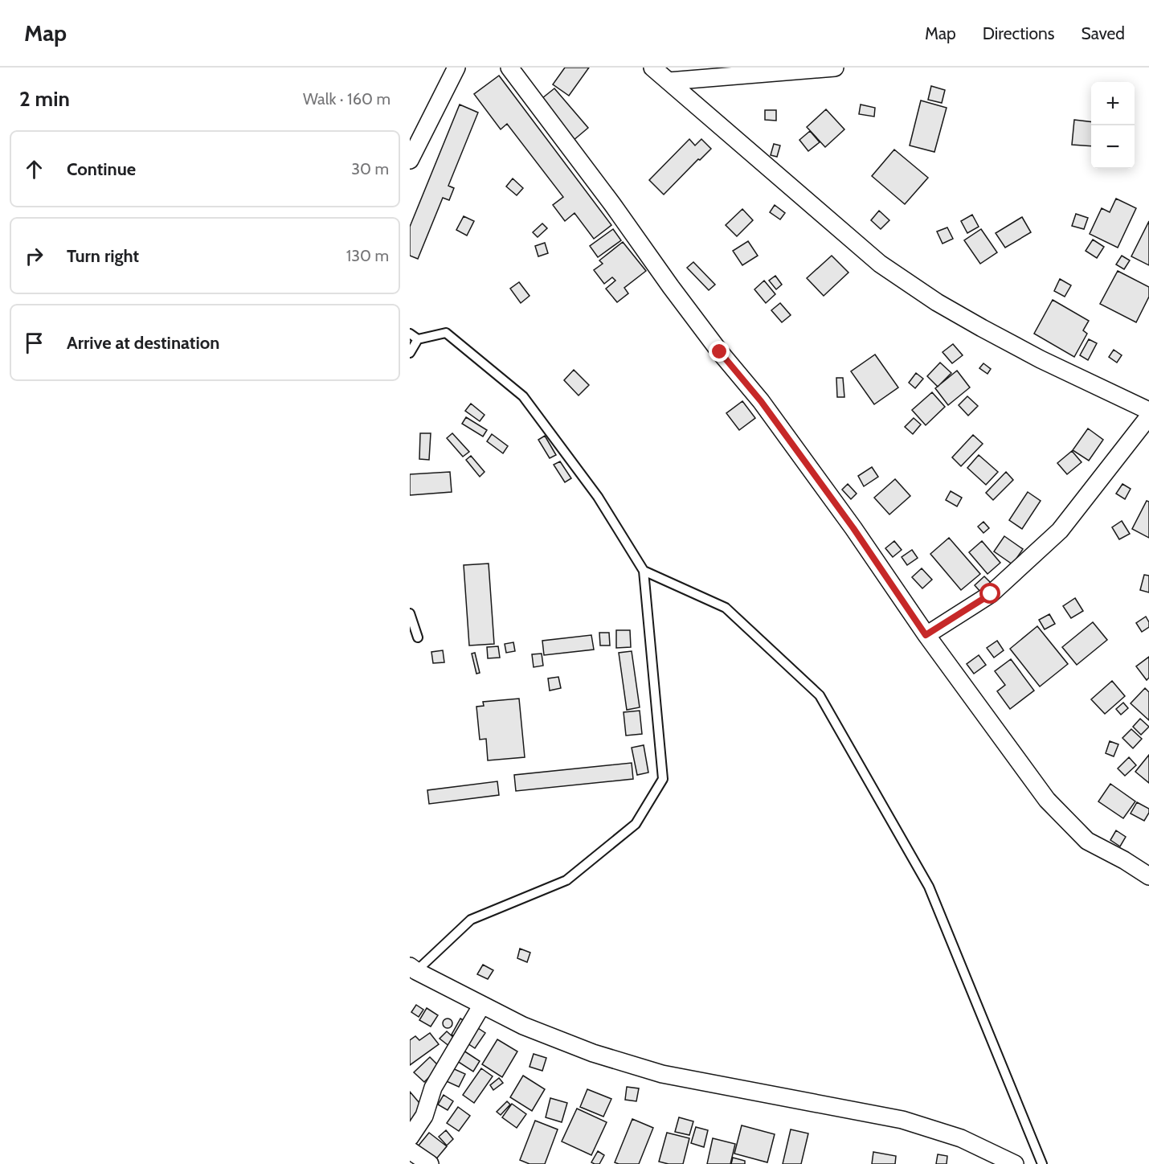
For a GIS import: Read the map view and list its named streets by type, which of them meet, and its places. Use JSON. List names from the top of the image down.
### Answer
{
  "page": {
    "header": "Map",
    "nav": ["Map", "Directions", "Saved"],
    "heading": ["2 min", "Walk · 160 m"],
    "map_buttons": ["+", "−"],
    "list": [
      ["Continue", "30 m"],
      ["Turn right", "130 m"],
      "Arrive at destination"
    ]
  }
}
